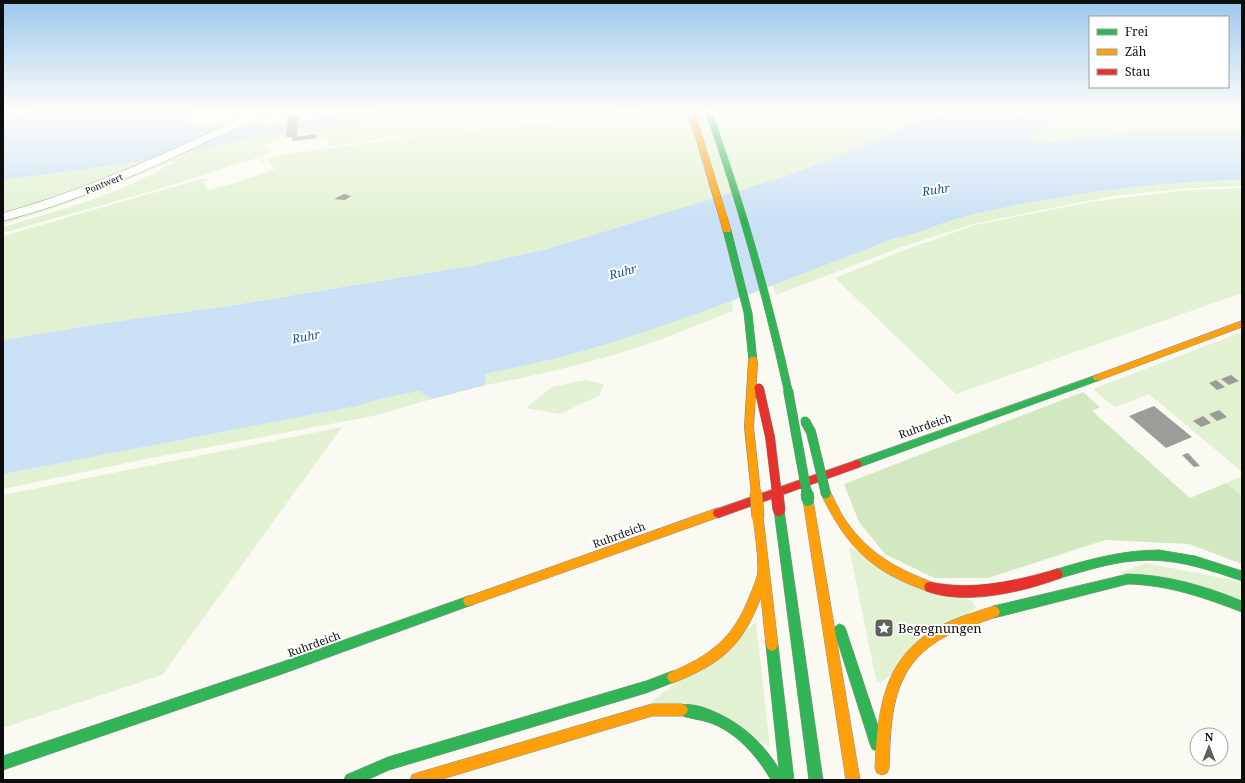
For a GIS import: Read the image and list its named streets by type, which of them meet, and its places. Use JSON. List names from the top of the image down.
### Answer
{
  "streets": {
    "main road": ["Ruhrdeich"],
    "street": ["Pontwert"]
  },
  "water": ["Ruhr"],
  "places": {
    "place": ["Begegnungen"]
  },
  "legend": ["Frei", "Zäh", "Stau"],
  "north": "top"
}
